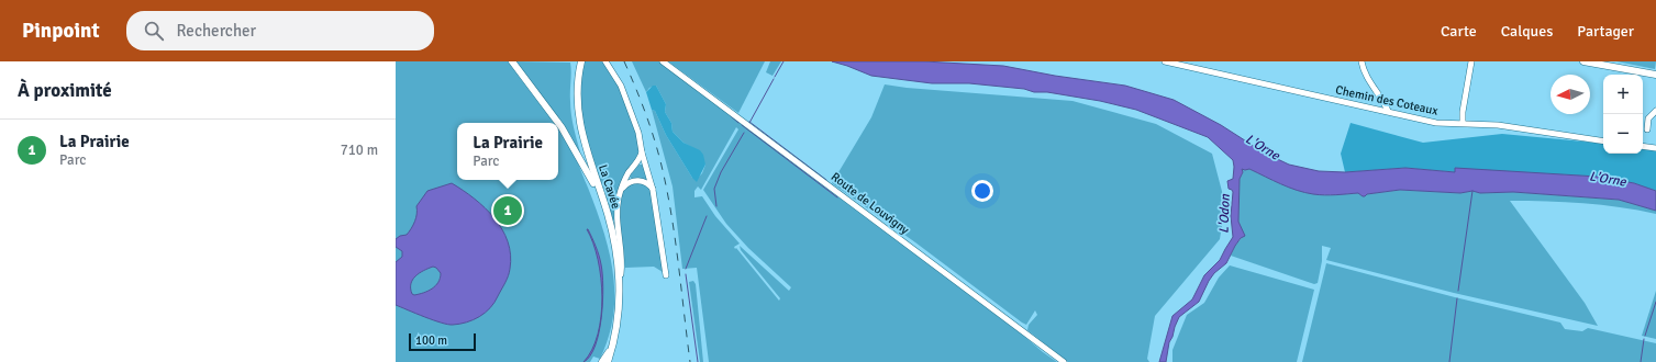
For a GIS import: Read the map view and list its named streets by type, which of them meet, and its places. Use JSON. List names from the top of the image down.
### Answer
{
  "streets": {
    "main road": ["La Cavée"],
    "street": ["Chemin des Coteaux", "Route de Louvigny"]
  },
  "water": ["L'Orne", "L'Odon"],
  "scale_bar": "100 m",
  "north": "left",
  "page": {
    "header": "Pinpoint",
    "search": "Rechercher",
    "nav": ["Carte", "Calques", "Partager"],
    "heading": "À proximité",
    "map_buttons": ["+", "−"],
    "list": [
      {
        "mark": "1",
        "name": "La Prairie",
        "note": "Parc",
        "value": "710 m"
      }
    ],
    "popup": ["La Prairie", "Parc"],
    "pins": "1",
    "scale": "100 m"
  }
}
